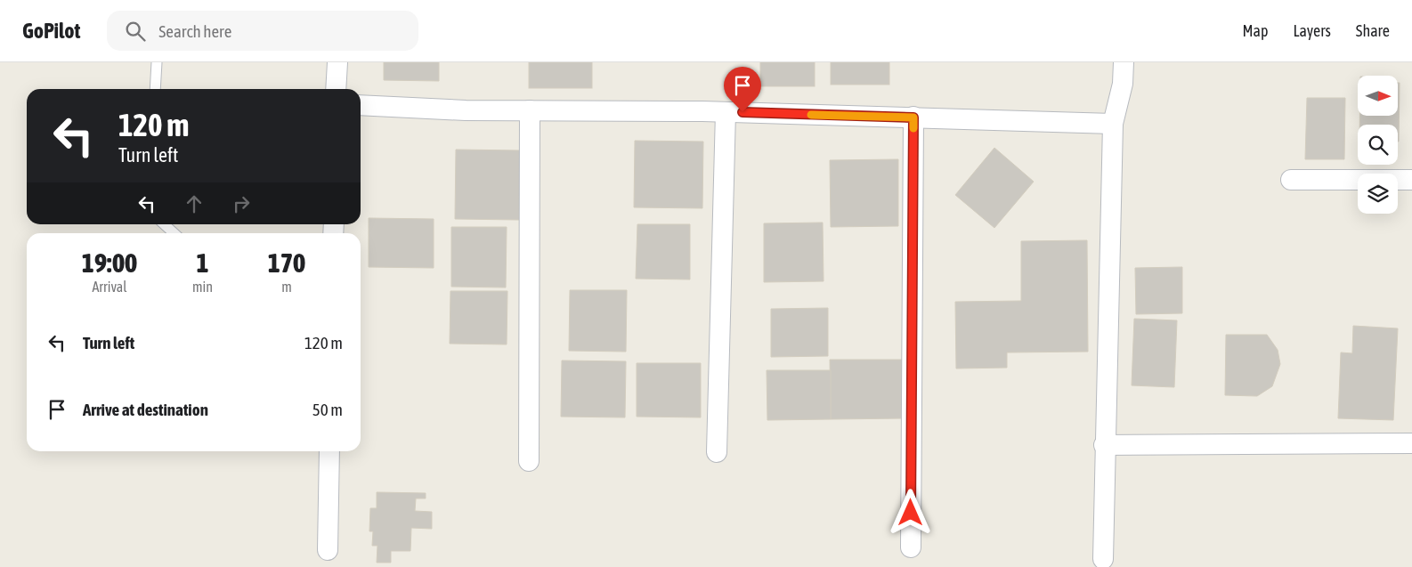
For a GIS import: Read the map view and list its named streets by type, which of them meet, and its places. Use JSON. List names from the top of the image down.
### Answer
{
  "north": "right",
  "page": {
    "header": "GoPilot",
    "search": "Search here",
    "nav": ["Map", "Layers", "Share"],
    "turn": ["120 m", "Turn left"],
    "eta": [
      "19:00",
      "Arrival",
      "1",
      "min",
      "170",
      "m"
    ],
    "list": [
      {
        "name": "Turn left",
        "value": "120 m"
      },
      {
        "name": "Arrive at destination",
        "value": "50 m"
      }
    ]
  }
}
